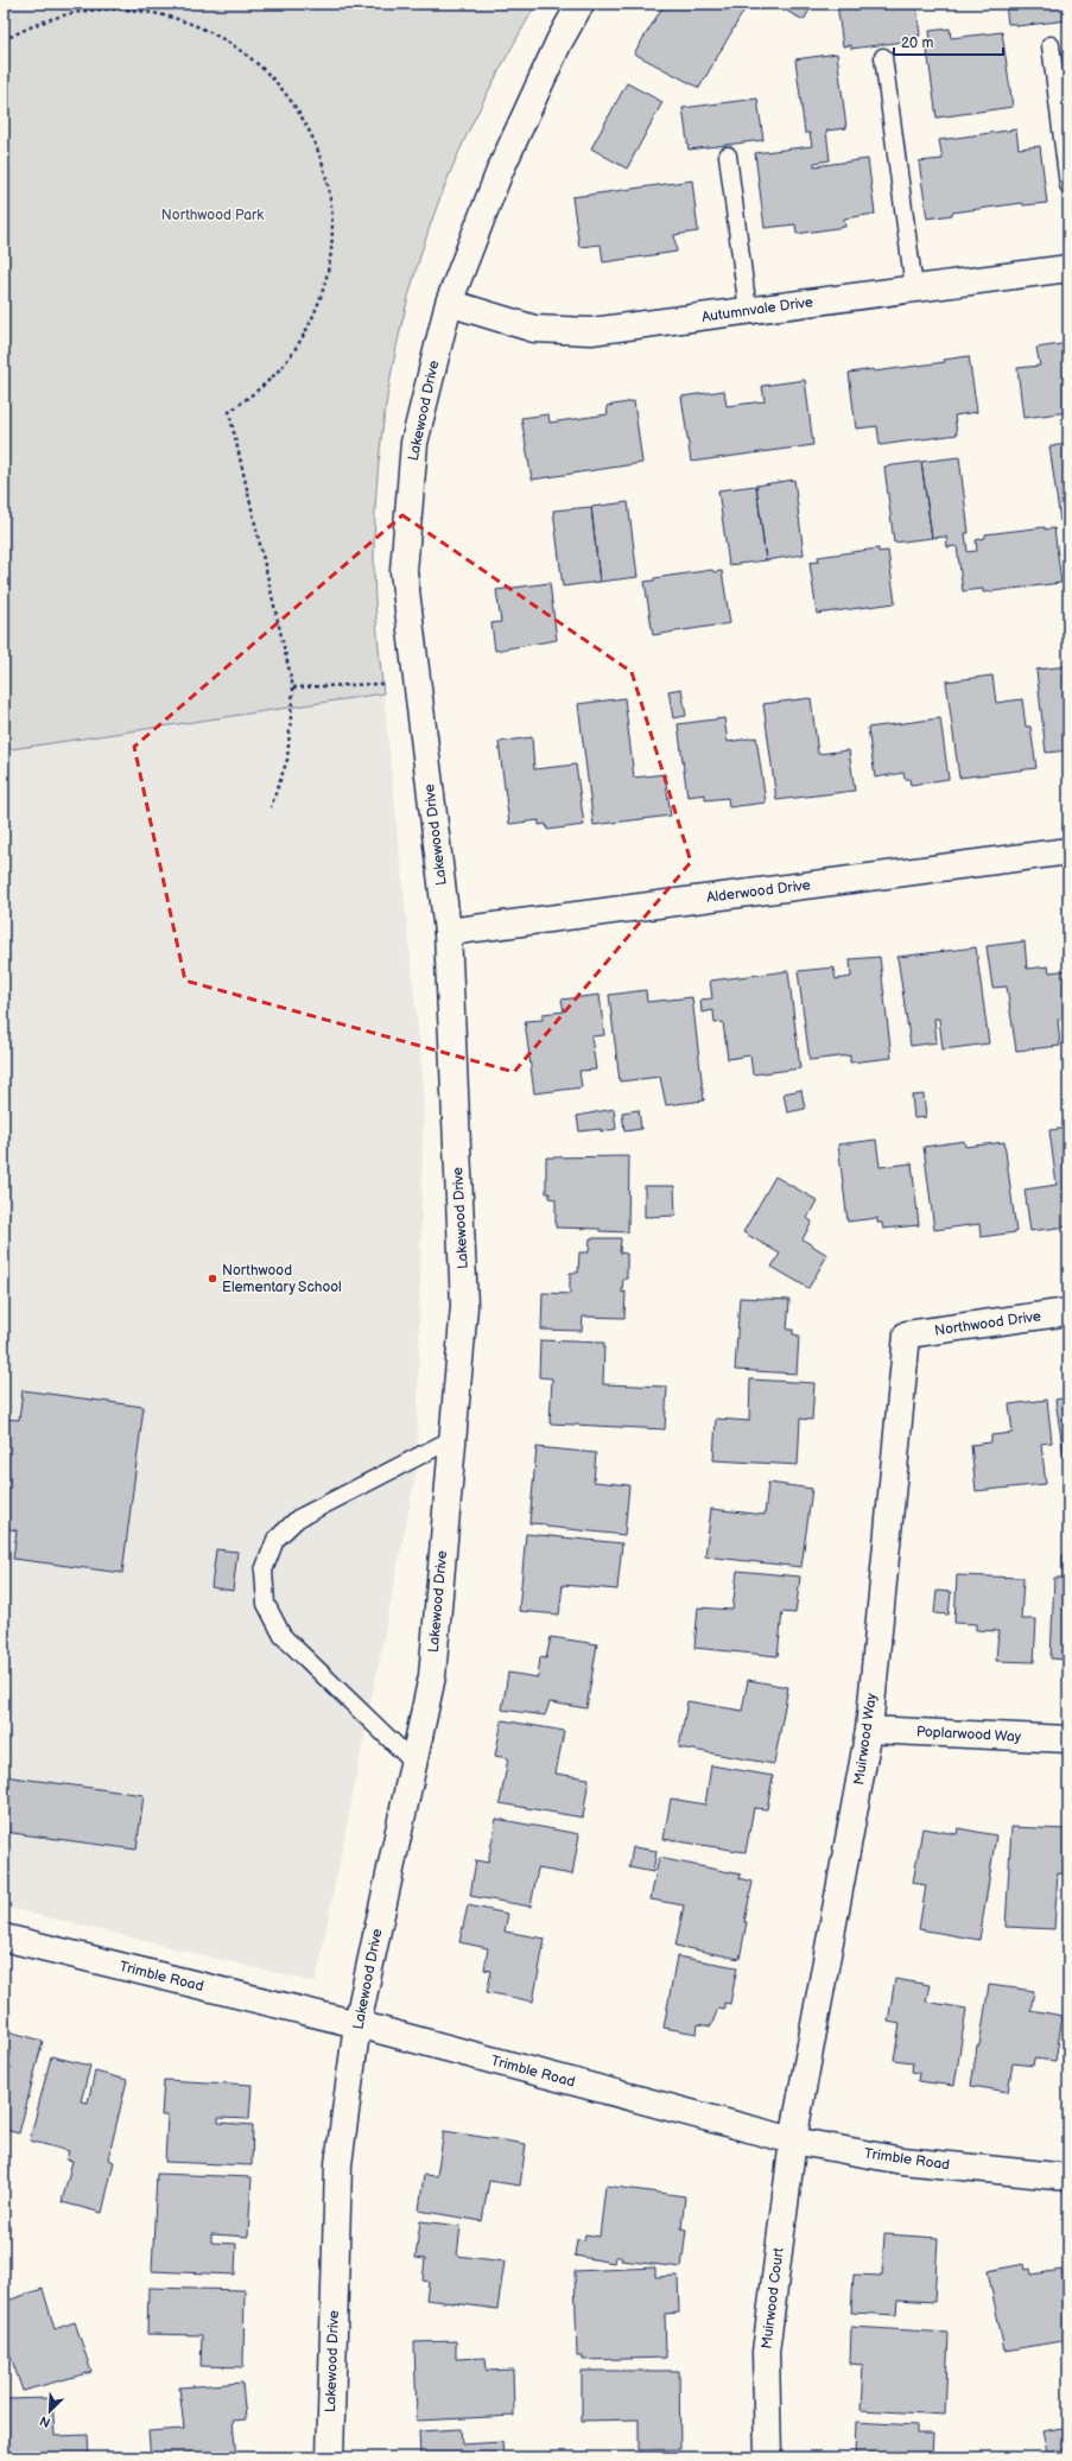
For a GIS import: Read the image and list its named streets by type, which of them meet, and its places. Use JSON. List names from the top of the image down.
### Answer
{
  "streets": {
    "street": [
      "Autumnvale Drive",
      "Lakewood Drive",
      "Alderwood Drive",
      "Northwood Drive",
      "Poplarwood Way",
      "Muirwood Way",
      "Trimble Road",
      "Muirwood Court"
    ]
  },
  "crossings": [
    ["Autumnvale Drive", "Lakewood Drive"],
    ["Lakewood Drive", "Alderwood Drive"],
    ["Lakewood Drive", "Trimble Road"],
    ["Northwood Drive", "Muirwood Way"],
    ["Poplarwood Way", "Muirwood Way"],
    ["Muirwood Way", "Trimble Road"],
    ["Muirwood Way", "Muirwood Court"],
    ["Trimble Road", "Muirwood Court"]
  ],
  "parks": ["Northwood Park"],
  "places": ["Northwood Elementary School"],
  "scale_bar": "20 m",
  "north": "bottom left"
}
